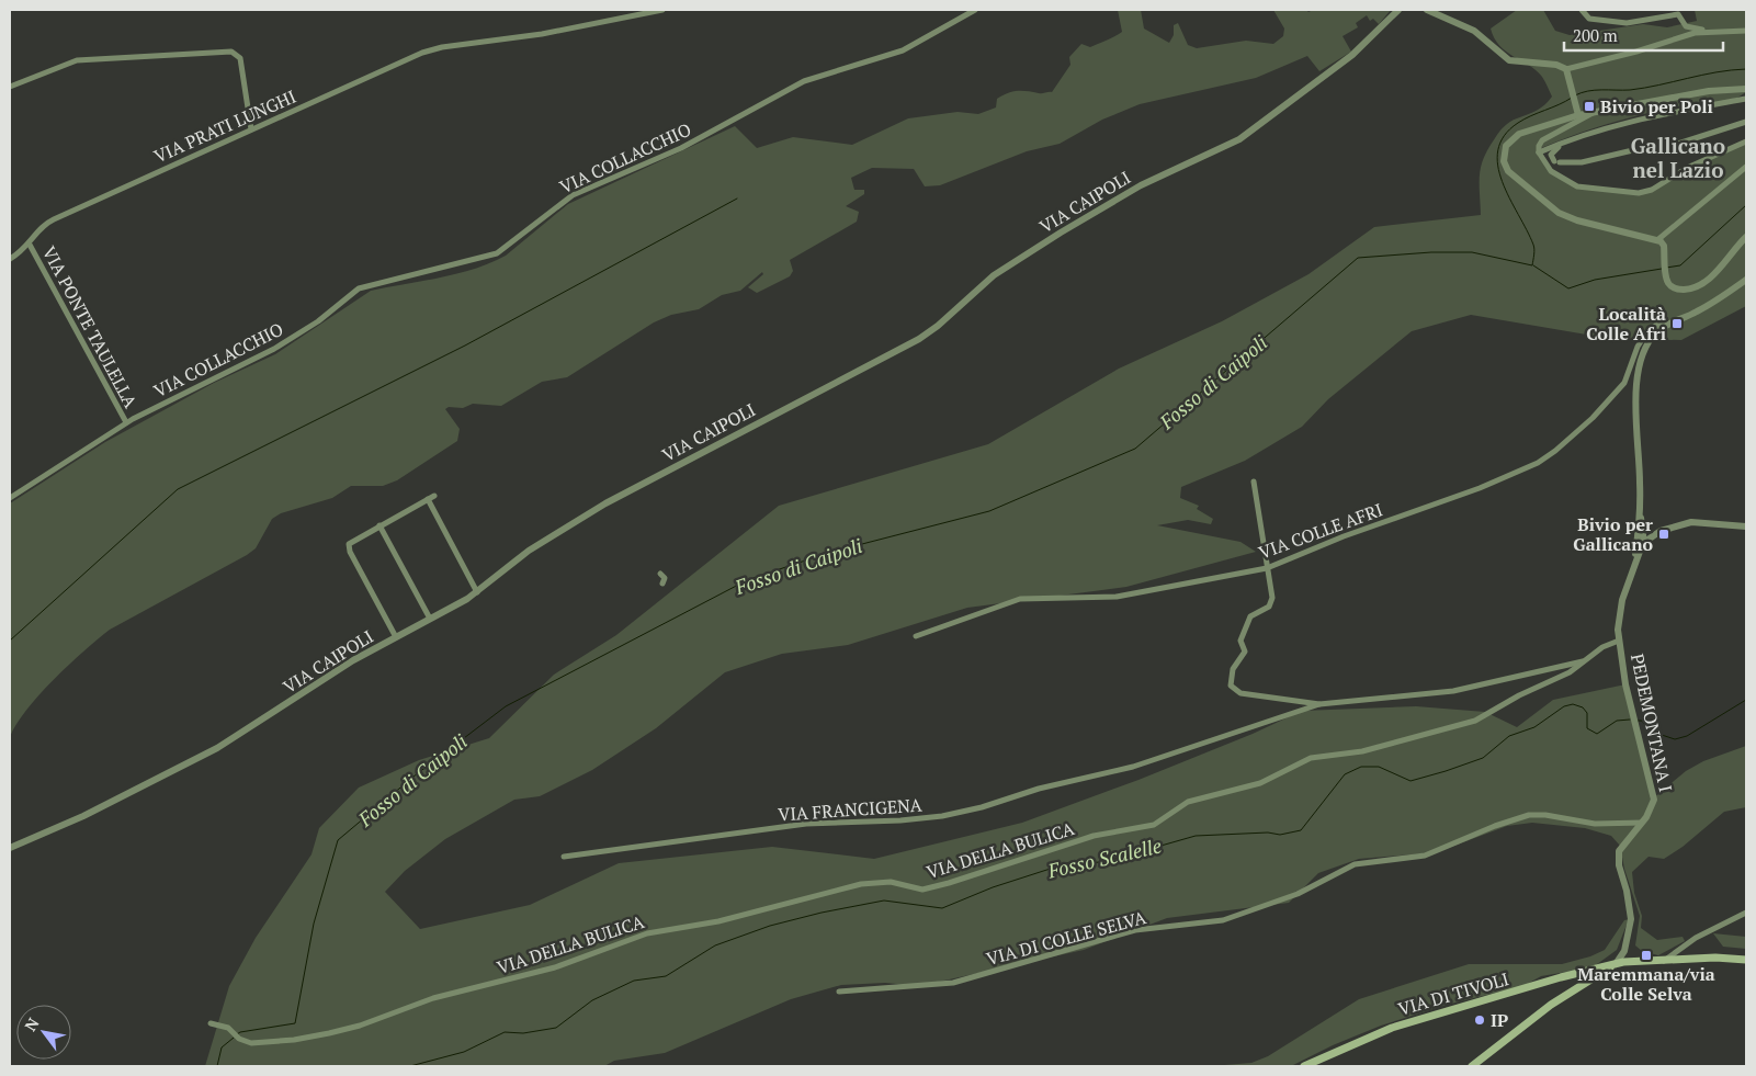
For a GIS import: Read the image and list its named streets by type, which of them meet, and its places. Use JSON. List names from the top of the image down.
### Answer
{
  "streets": {
    "main road": ["VIA DI TIVOLI"],
    "street": [
      "VIA PRATI LUNGHI",
      "VIA COLLACCHIO",
      "VIA CAIPOLI",
      "VIA PONTE TAULELLA",
      "VIA COLLE AFRI",
      "PEDEMONTANA I",
      "VIA FRANCIGENA",
      "VIA DELLA BULICA",
      "VIA DI COLLE SELVA"
    ]
  },
  "crossings": [
    ["VIA PRATI LUNGHI", "VIA PONTE TAULELLA"],
    ["VIA COLLACCHIO", "VIA PONTE TAULELLA"],
    ["PEDEMONTANA I", "VIA DELLA BULICA"],
    ["PEDEMONTANA I", "VIA DI COLLE SELVA"],
    ["PEDEMONTANA I", "VIA DI TIVOLI"]
  ],
  "districts": ["Gallicano nel Lazio"],
  "water": ["Fosso di Caipoli", "Fosso Scalelle"],
  "places": {
    "transit": [
      "Bivio per Poli",
      "Località Colle Afri",
      "Bivio per Gallicano",
      "Maremmana/via Colle Selva"
    ],
    "other": ["IP"]
  },
  "scale_bar": "200 m",
  "north": "top left"
}
